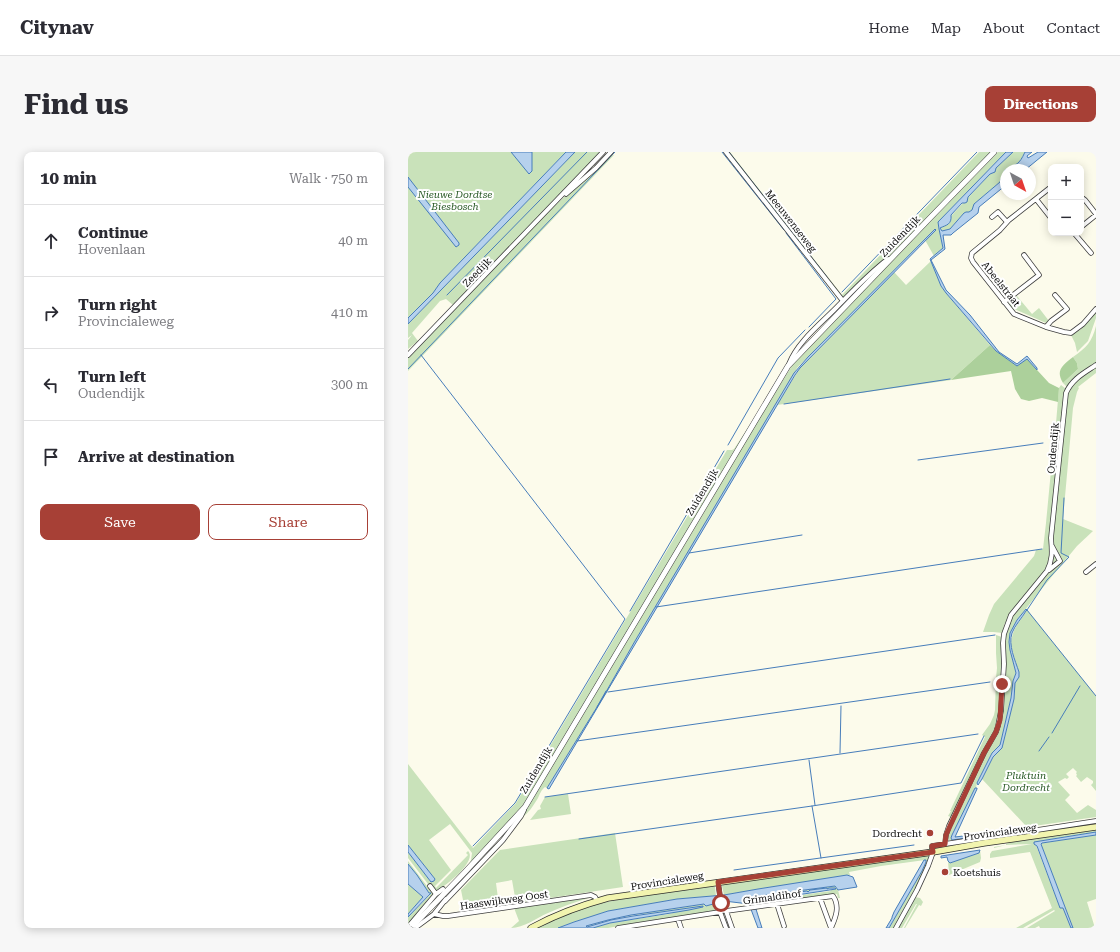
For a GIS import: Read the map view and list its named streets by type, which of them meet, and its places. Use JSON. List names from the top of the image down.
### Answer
{
  "streets": {
    "main road": ["Provincialeweg"],
    "street": [
      "Meeuwenseweg",
      "Zuidendijk",
      "Zeedijk",
      "Abeelstraat",
      "Oudendijk",
      "Grimaldihof",
      "Haaswijkweg Oost"
    ]
  },
  "crossings": [
    ["Zuidendijk", "Haaswijkweg Oost"],
    ["Provincialeweg", "Haaswijkweg Oost"]
  ],
  "parks": ["Nieuwe Dordtse Biesbosch", "Pluktuin Dordrecht"],
  "places": ["Dordrecht", "Koetshuis"],
  "north": "bottom right",
  "page": {
    "header": "Citynav",
    "nav": [
      "Home",
      "Map",
      "About",
      "Contact"
    ],
    "buttons": [
      "Directions",
      ["Save", "Share"]
    ],
    "title": "Find us",
    "heading": ["10 min", "Walk · 750 m"],
    "map_buttons": ["+", "−"],
    "list": [
      ["Continue", "Hovenlaan", "40 m"],
      ["Turn right", "Provincialeweg", "410 m"],
      ["Turn left", "Oudendijk", "300 m"],
      "Arrive at destination"
    ]
  }
}
